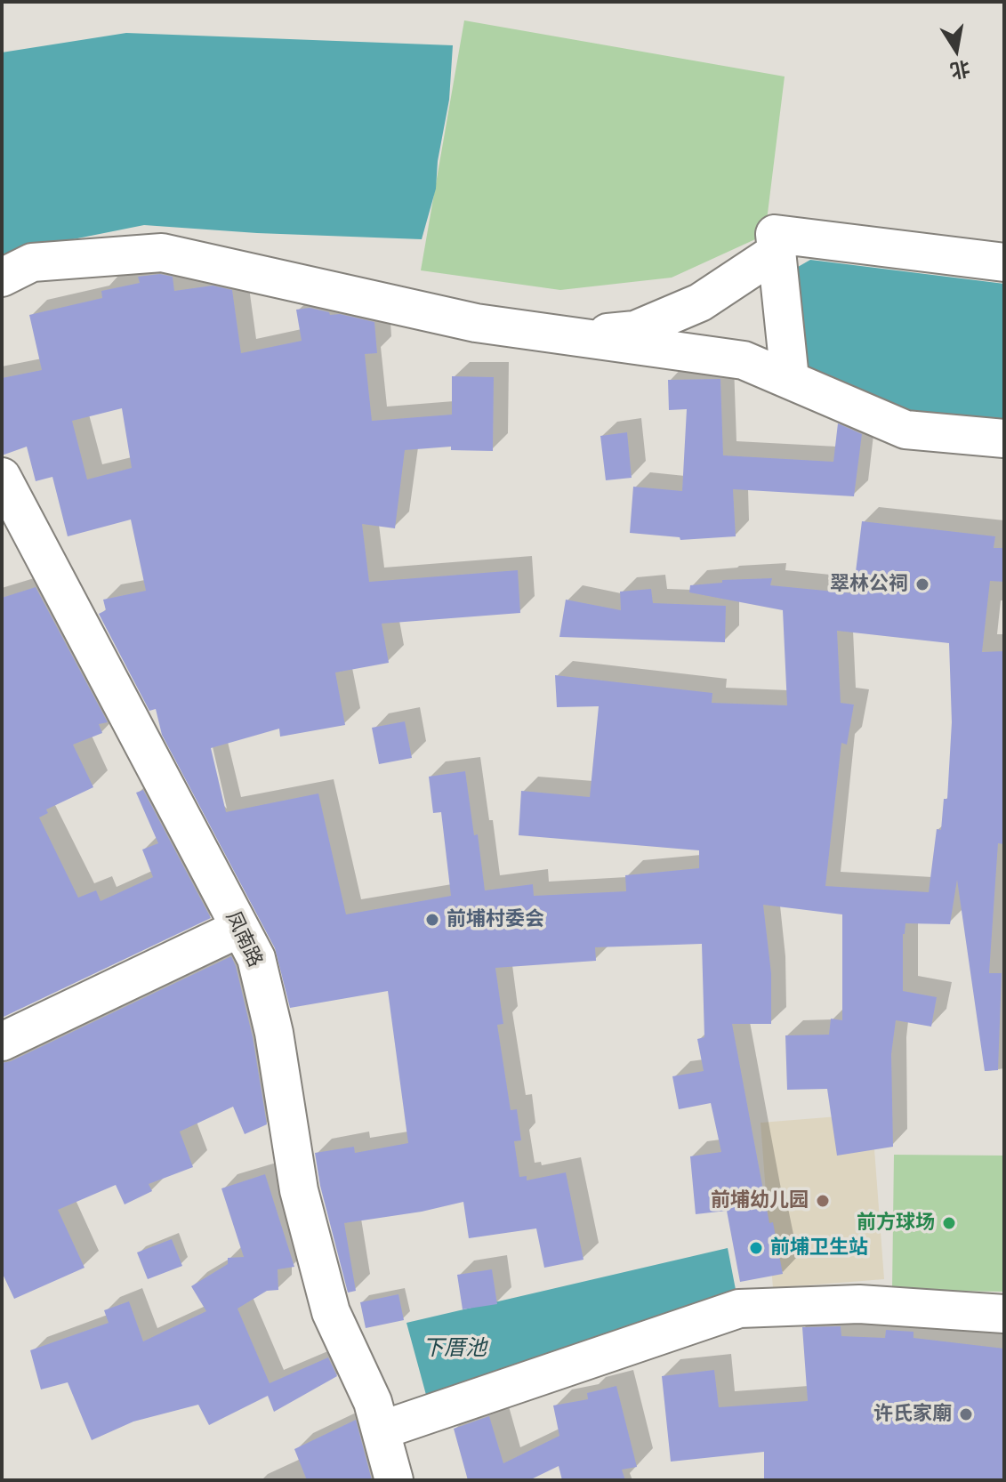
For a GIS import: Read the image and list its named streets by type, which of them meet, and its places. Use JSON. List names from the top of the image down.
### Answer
{
  "streets": {
    "street": ["凤南路"]
  },
  "water": ["下厝池"],
  "places": [
    "翠林公祠",
    "前埔村委会",
    "前埔幼儿园",
    "前方球场",
    "前埔卫生站",
    "许氏家廟"
  ],
  "north": "bottom"
}
